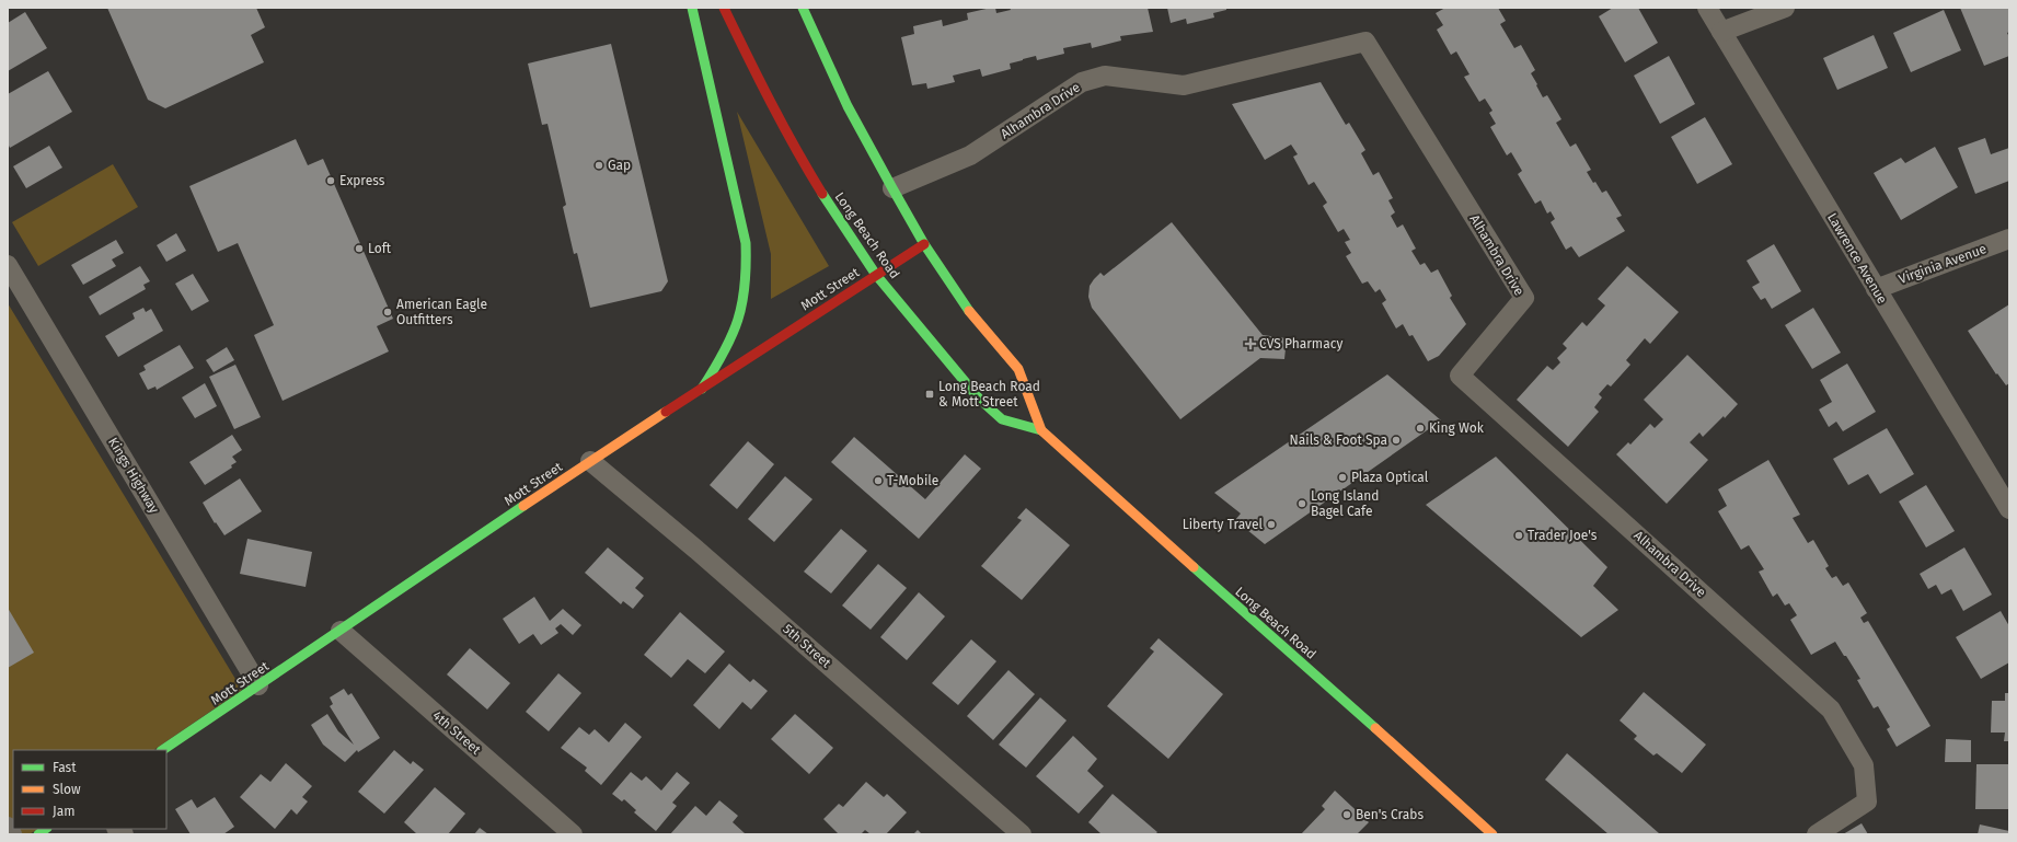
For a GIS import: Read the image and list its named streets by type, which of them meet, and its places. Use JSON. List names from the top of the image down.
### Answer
{
  "streets": {
    "main road": ["Long Beach Road", "Mott Street"],
    "street": [
      "Alhambra Drive",
      "Lawrence Avenue",
      "Virginia Avenue",
      "Kings Highway",
      "5th Street",
      "4th Street"
    ]
  },
  "crossings": [
    ["Alhambra Drive", "Long Beach Road"],
    ["Long Beach Road", "Mott Street"],
    ["Lawrence Avenue", "Virginia Avenue"],
    ["Mott Street", "Kings Highway"],
    ["Mott Street", "5th Street"],
    ["Mott Street", "4th Street"]
  ],
  "places": {
    "other": [
      "Gap",
      "Express",
      "Loft",
      "American Eagle Outfitters",
      "King Wok",
      "Nails & Foot Spa",
      "Plaza Optical",
      "T-Mobile",
      "Long Island Bagel Cafe",
      "Liberty Travel",
      "Trader Joe's",
      "Ben's Crabs"
    ],
    "health": ["CVS Pharmacy"],
    "transit": ["Long Beach Road & Mott Street"]
  },
  "legend": ["Fast", "Slow", "Jam"]
}
